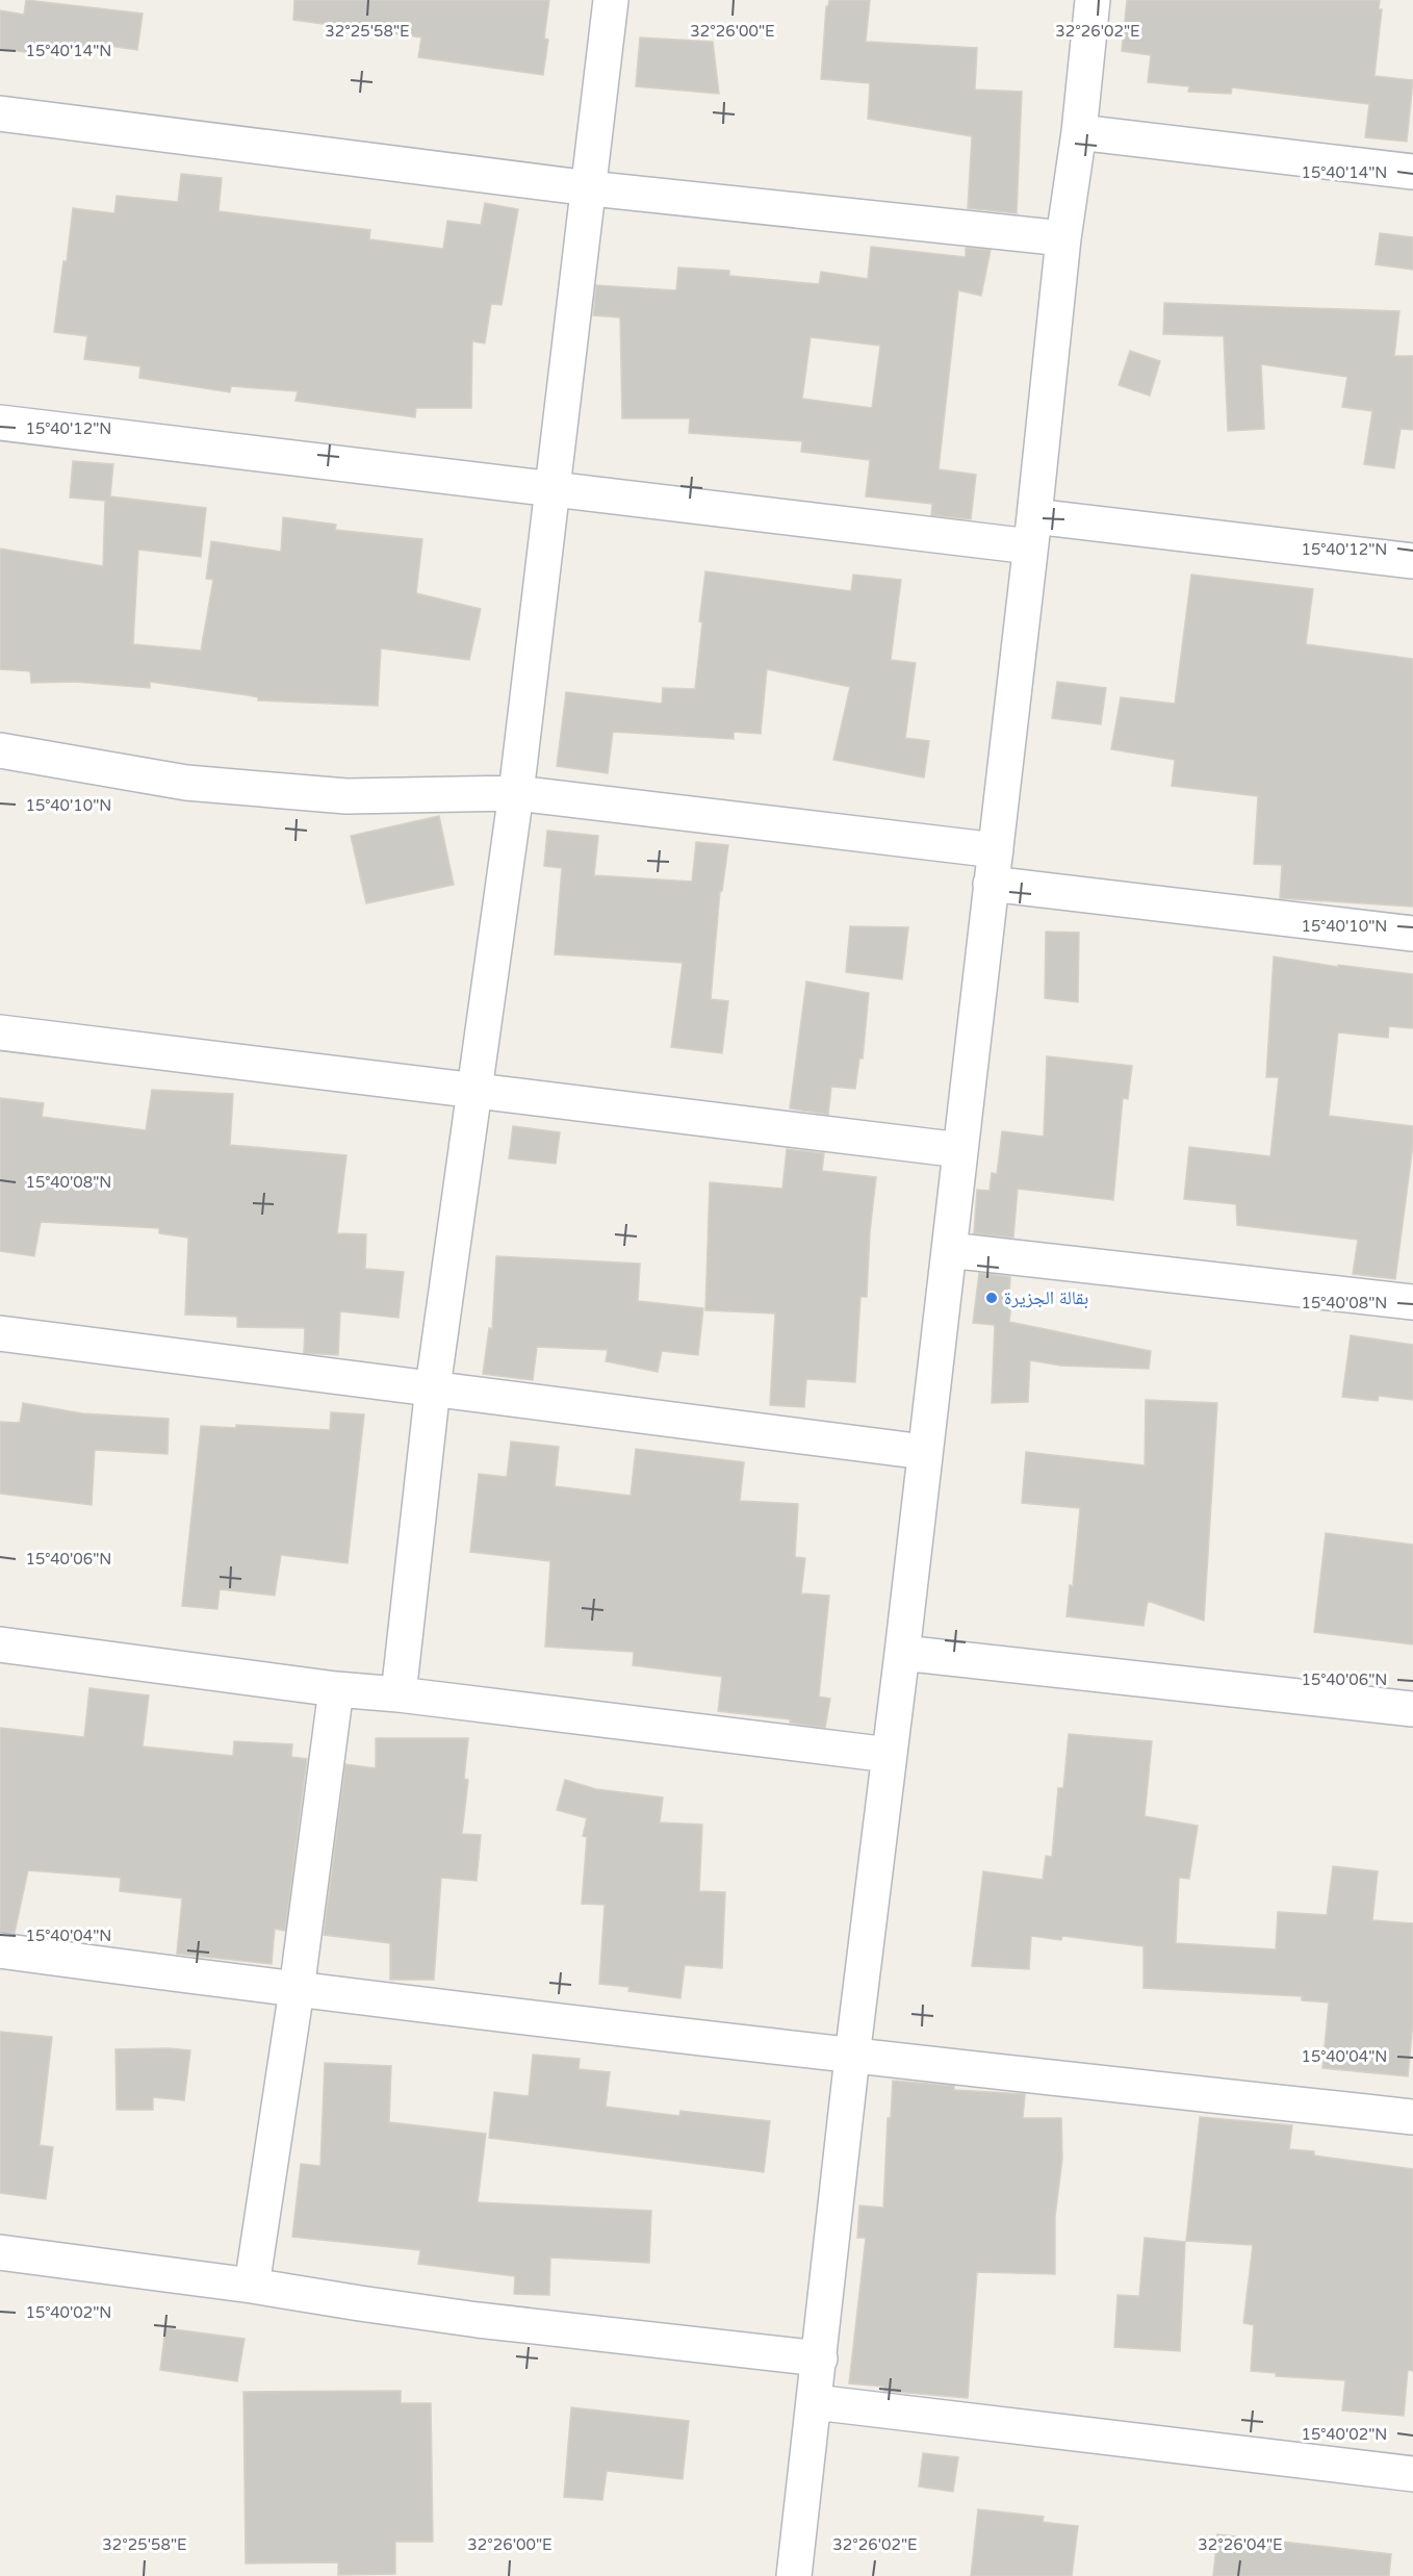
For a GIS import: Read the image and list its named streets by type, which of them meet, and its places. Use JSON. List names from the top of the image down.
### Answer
{
  "places": ["بقالة الجزيرة"],
  "coordinates": [
    "32°25'58\"E",
    "32°26'00\"E",
    "32°26'02\"E",
    "15°40'14\"N",
    "15°40'12\"N",
    "15°40'10\"N",
    "15°40'08\"N",
    "15°40'06\"N",
    "15°40'04\"N",
    "15°40'02\"N",
    "32°26'04\"E"
  ]
}
